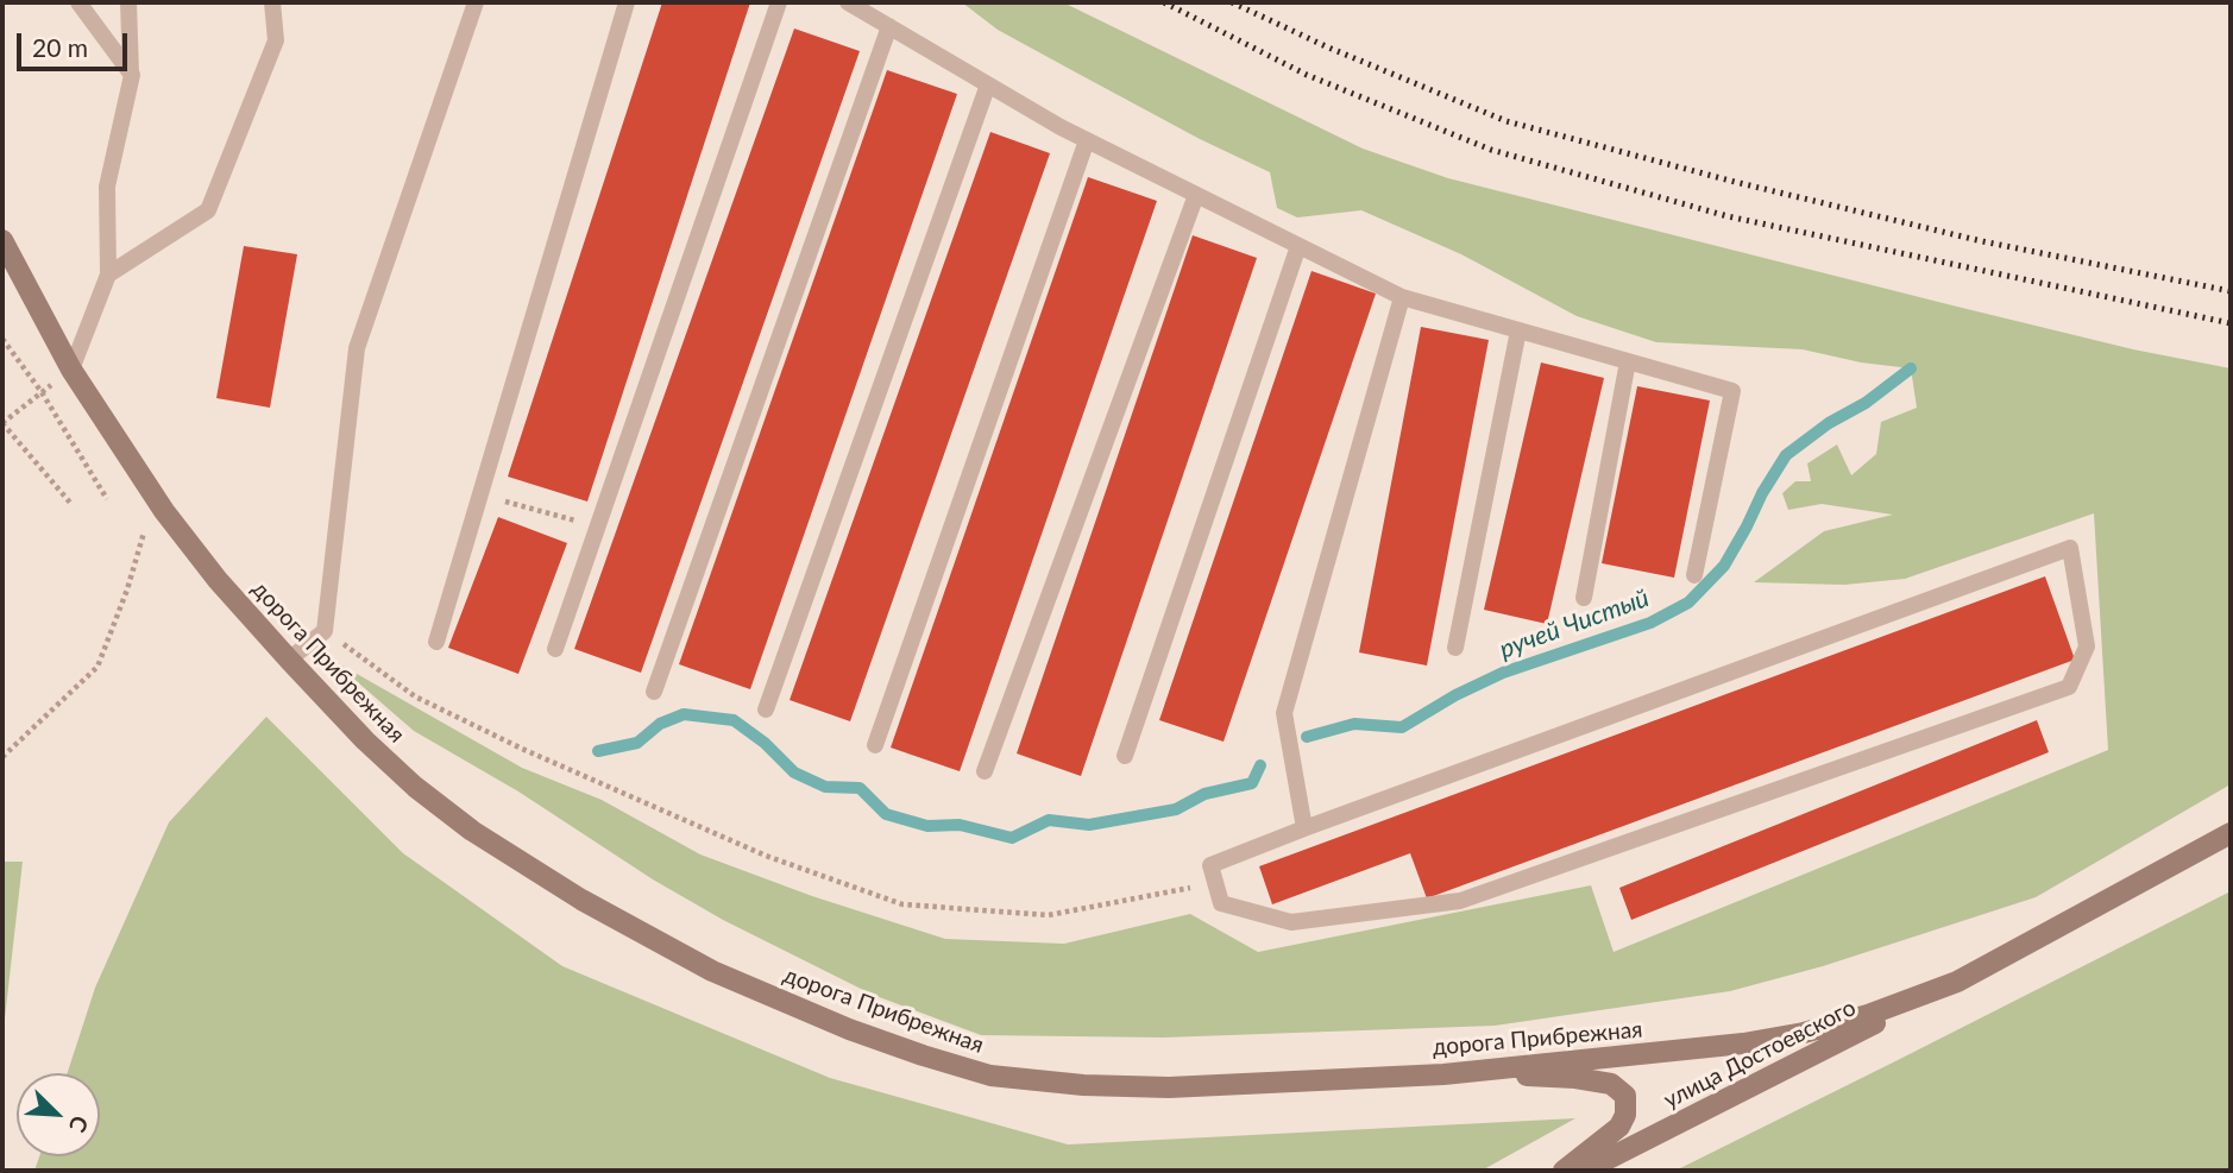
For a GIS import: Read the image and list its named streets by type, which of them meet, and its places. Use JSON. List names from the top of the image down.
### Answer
{
  "streets": {
    "main road": ["дорога Прибрежная", "улица Достоевского"]
  },
  "crossings": [
    ["дорога Прибрежная", "улица Достоевского"]
  ],
  "water": ["ручей Чистый"],
  "scale_bar": "20 m",
  "north": "bottom right"
}
